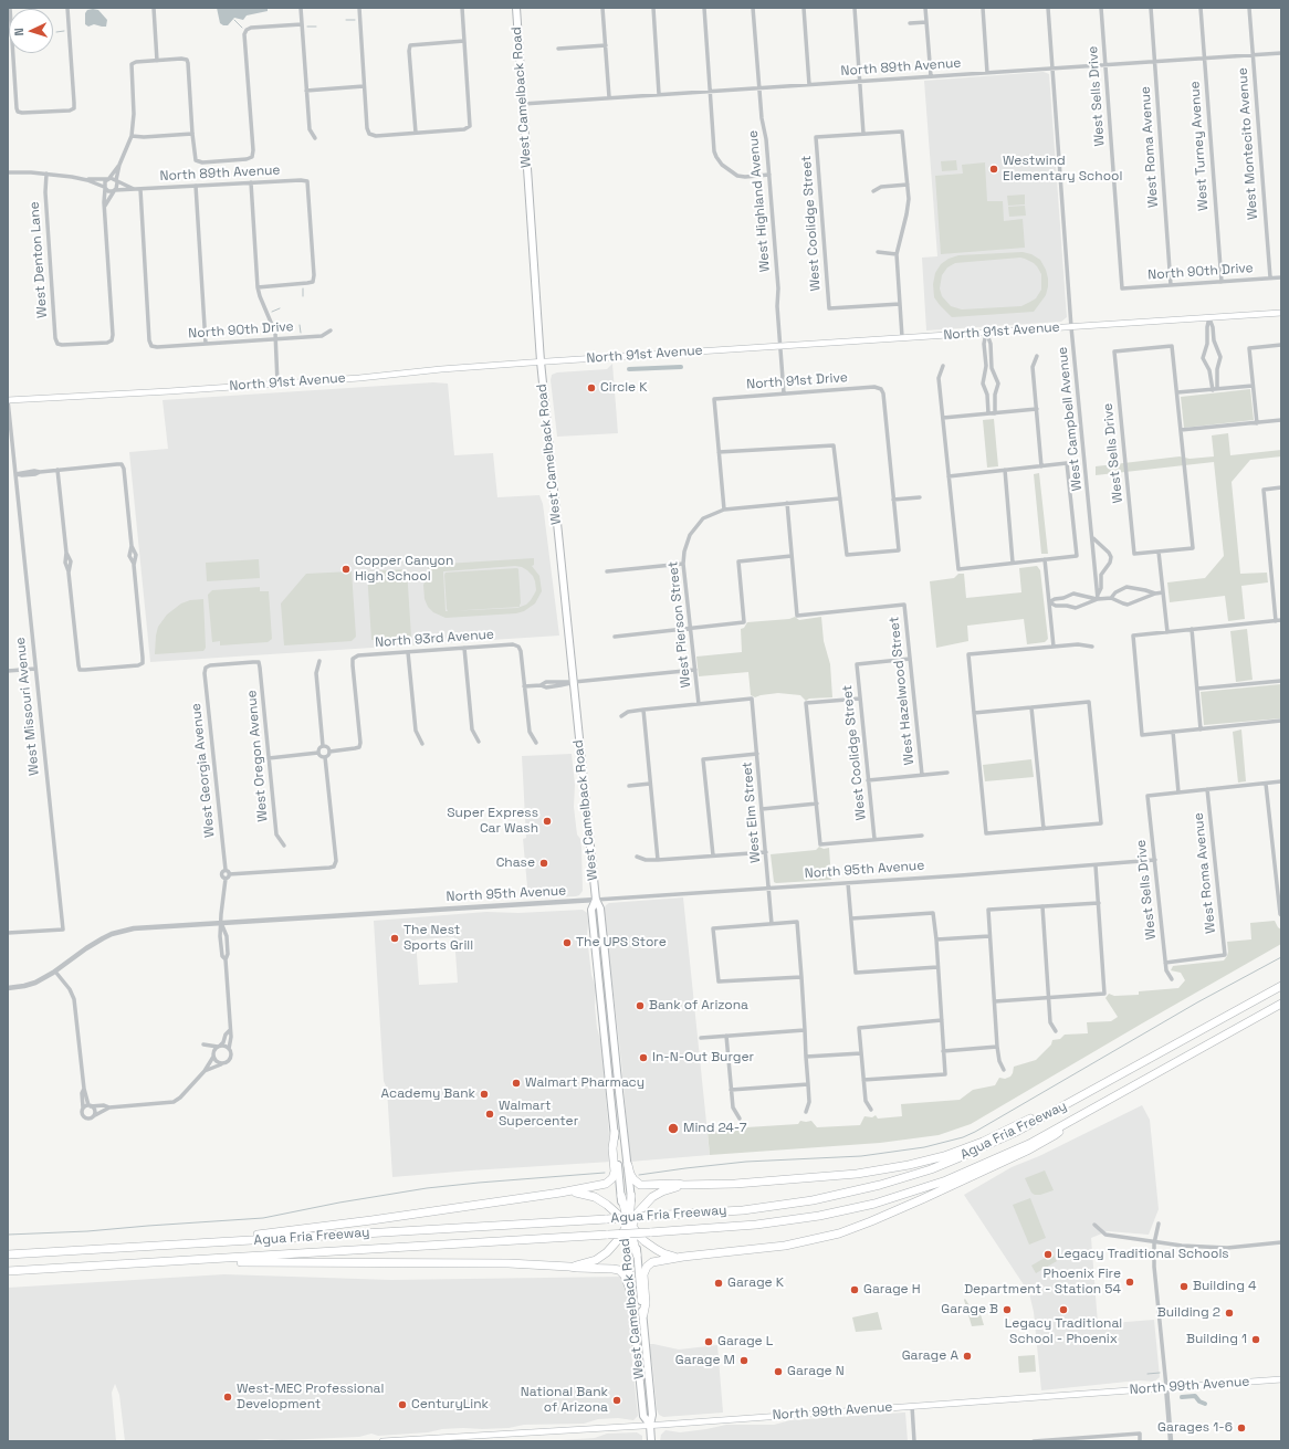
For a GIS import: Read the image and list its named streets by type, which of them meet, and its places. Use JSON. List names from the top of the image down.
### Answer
{
  "streets": {
    "highway": ["Agua Fria Freeway"],
    "main road": ["West Camelback Road", "North 91st Avenue", "North 99th Avenue"],
    "street": [
      "North 89th Avenue",
      "West Sells Drive",
      "West Montecito Avenue",
      "West Turney Avenue",
      "West Roma Avenue",
      "West Highland Avenue",
      "West Coolidge Street",
      "West Denton Lane",
      "North 90th Drive",
      "North 91st Drive",
      "West Campbell Avenue",
      "West Pierson Street",
      "North 93rd Avenue",
      "West Hazelwood Street",
      "West Missouri Avenue",
      "West Oregon Avenue",
      "West Georgia Avenue",
      "West Elm Street",
      "North 95th Avenue"
    ]
  },
  "crossings": [
    ["North 89th Avenue", "West Sells Drive"],
    ["North 89th Avenue", "West Camelback Road"],
    ["North 89th Avenue", "West Montecito Avenue"],
    ["North 89th Avenue", "West Turney Avenue"],
    ["North 89th Avenue", "West Roma Avenue"],
    ["North 89th Avenue", "West Highland Avenue"],
    ["North 89th Avenue", "North 90th Drive"],
    ["North 89th Avenue", "West Campbell Avenue"],
    ["West Sells Drive", "West Roma Avenue"],
    ["West Sells Drive", "North 90th Drive"],
    ["West Sells Drive", "North 95th Avenue"],
    ["West Camelback Road", "North 91st Avenue"],
    ["West Camelback Road", "North 95th Avenue"],
    ["West Camelback Road", "North 99th Avenue"],
    ["West Montecito Avenue", "North 90th Drive"],
    ["West Turney Avenue", "North 90th Drive"],
    ["West Roma Avenue", "North 90th Drive"],
    ["West Highland Avenue", "North 91st Avenue"],
    ["West Highland Avenue", "North 91st Drive"],
    ["West Coolidge Street", "West Hazelwood Street"],
    ["North 91st Avenue", "West Campbell Avenue"],
    ["North 91st Avenue", "West Missouri Avenue"],
    ["West Pierson Street", "West Elm Street"],
    ["West Oregon Avenue", "West Georgia Avenue"],
    ["West Elm Street", "North 95th Avenue"]
  ],
  "places": [
    "Westwind Elementary School",
    "Circle K",
    "Copper Canyon High School",
    "Super Express Car Wash",
    "Chase",
    "The Nest Sports Grill",
    "The UPS Store",
    "Bank of Arizona",
    "In-N-Out Burger",
    "Walmart Pharmacy",
    "Academy Bank",
    "Walmart Supercenter",
    "Mind 24-7",
    "Legacy Traditional Schools",
    "Phoenix Fire Department - Station 54",
    "Garage K",
    "Building 4",
    "Garage H",
    "Garage B",
    "Legacy Traditional School - Phoenix",
    "Building 2",
    "Building 1",
    "Garage L",
    "Garage A",
    "Garage M",
    "Garage N",
    "West-MEC Professional Development",
    "National Bank of Arizona",
    "CenturyLink",
    "Garages 1-6"
  ],
  "north": "left"
}
